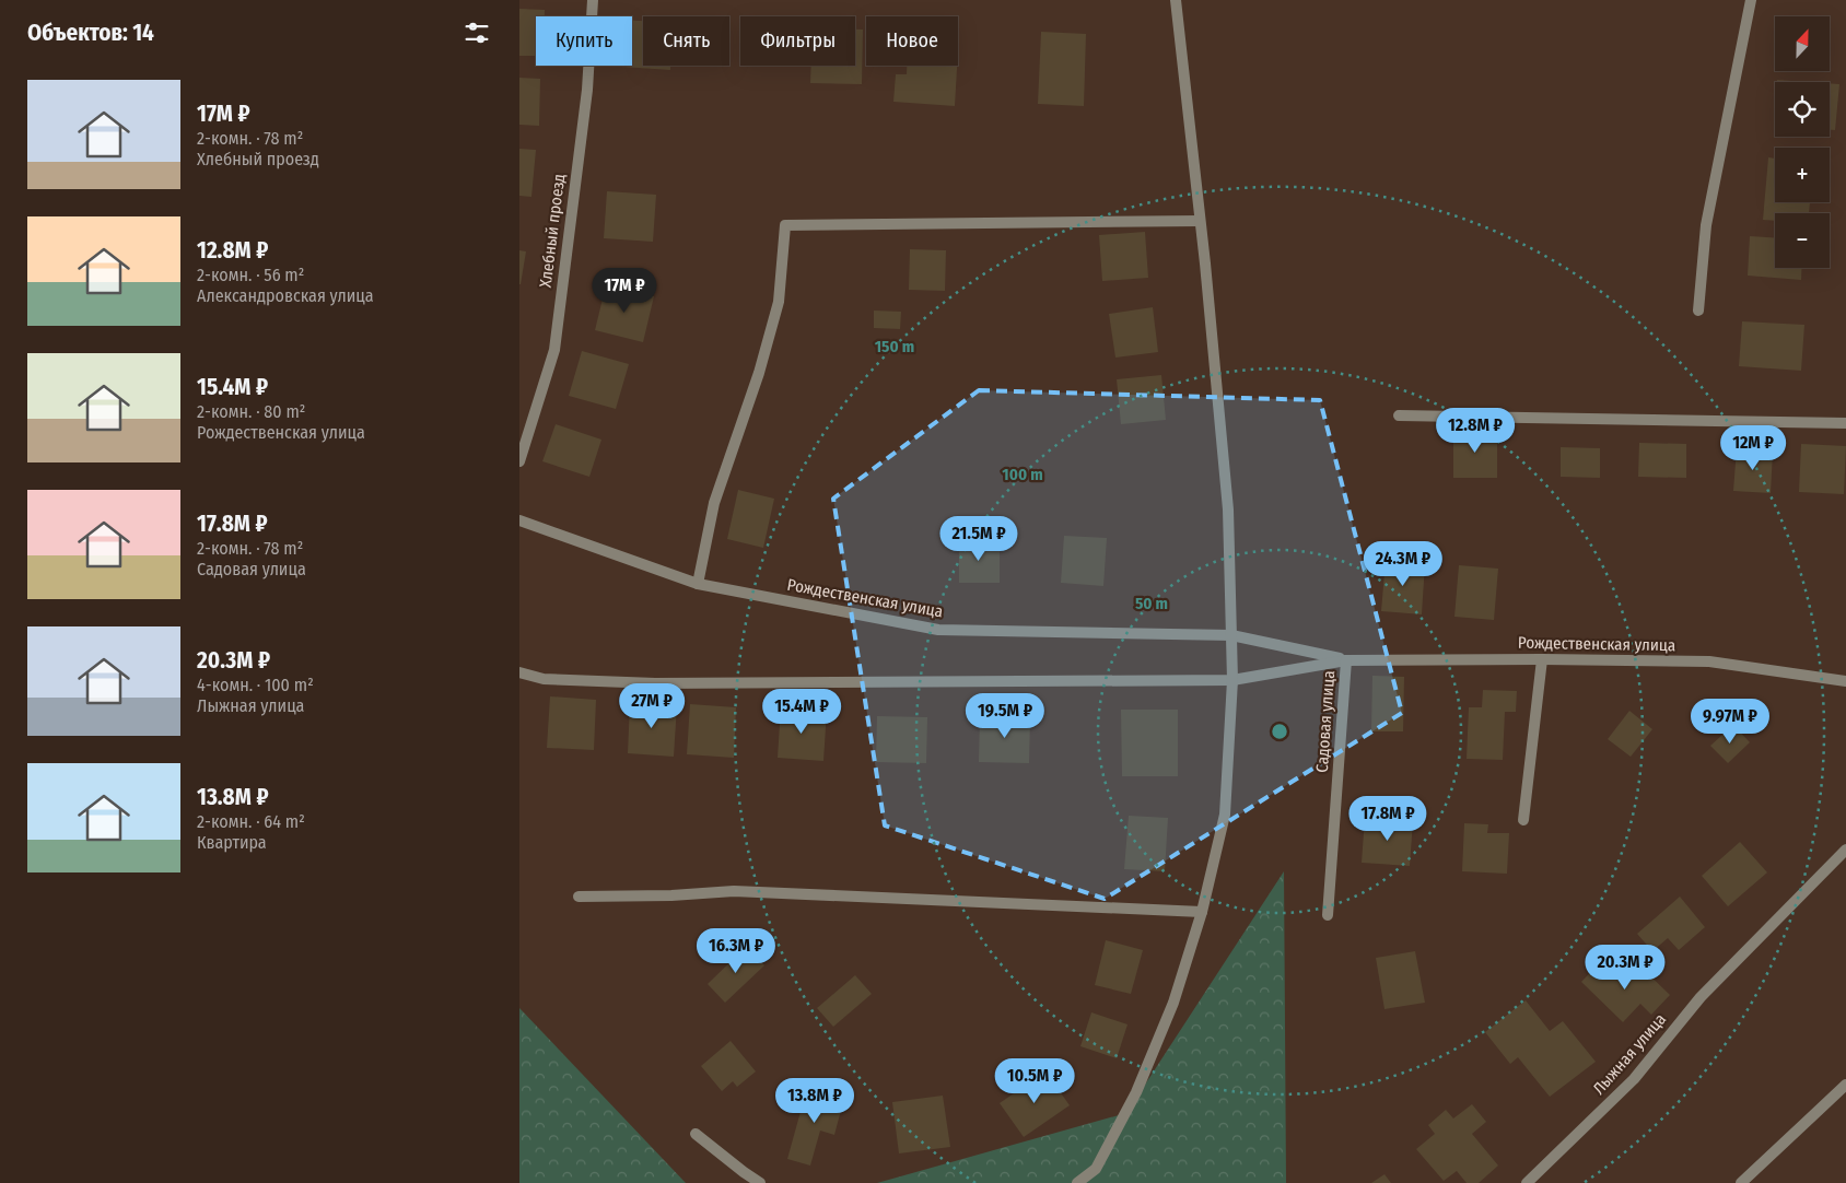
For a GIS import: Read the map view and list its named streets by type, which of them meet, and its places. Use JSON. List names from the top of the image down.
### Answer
{
  "streets": {
    "street": [
      "Хлебный проезд",
      "Рождественская улица",
      "Садовая улица",
      "Лыжная улица"
    ]
  },
  "crossings": [
    ["Рождественская улица", "Садовая улица"]
  ],
  "north": "top",
  "page": {
    "heading": "Объектов: 14",
    "map_buttons": ["+", "−"],
    "chip": [
      "Купить",
      "Снять",
      "Фильтры",
      "Новое"
    ],
    "list": [
      {
        "name": "17M ₽",
        "note": "2-комн. · 78 m² · Хлебный проезд"
      },
      {
        "name": "12.8M ₽",
        "note": "2-комн. · 56 m² · Александровская улица"
      },
      {
        "name": "15.4M ₽",
        "note": "2-комн. · 80 m² · Рождественская улица"
      },
      {
        "name": "17.8M ₽",
        "note": "2-комн. · 78 m² · Садовая улица"
      },
      {
        "name": "20.3M ₽",
        "note": "4-комн. · 100 m² · Лыжная улица"
      },
      {
        "name": "13.8M ₽",
        "note": "2-комн. · 64 m² · Квартира"
      }
    ],
    "price": [
      "17M ₽",
      "12.8M ₽",
      "12M ₽",
      "21.5M ₽",
      "24.3M ₽",
      "27M ₽",
      "15.4M ₽",
      "19.5M ₽",
      "9.97M ₽",
      "17.8M ₽",
      "16.3M ₽",
      "20.3M ₽",
      "10.5M ₽",
      "13.8M ₽"
    ]
  },
  "rings": ["150 m", "100 m", "50 m"]
}
